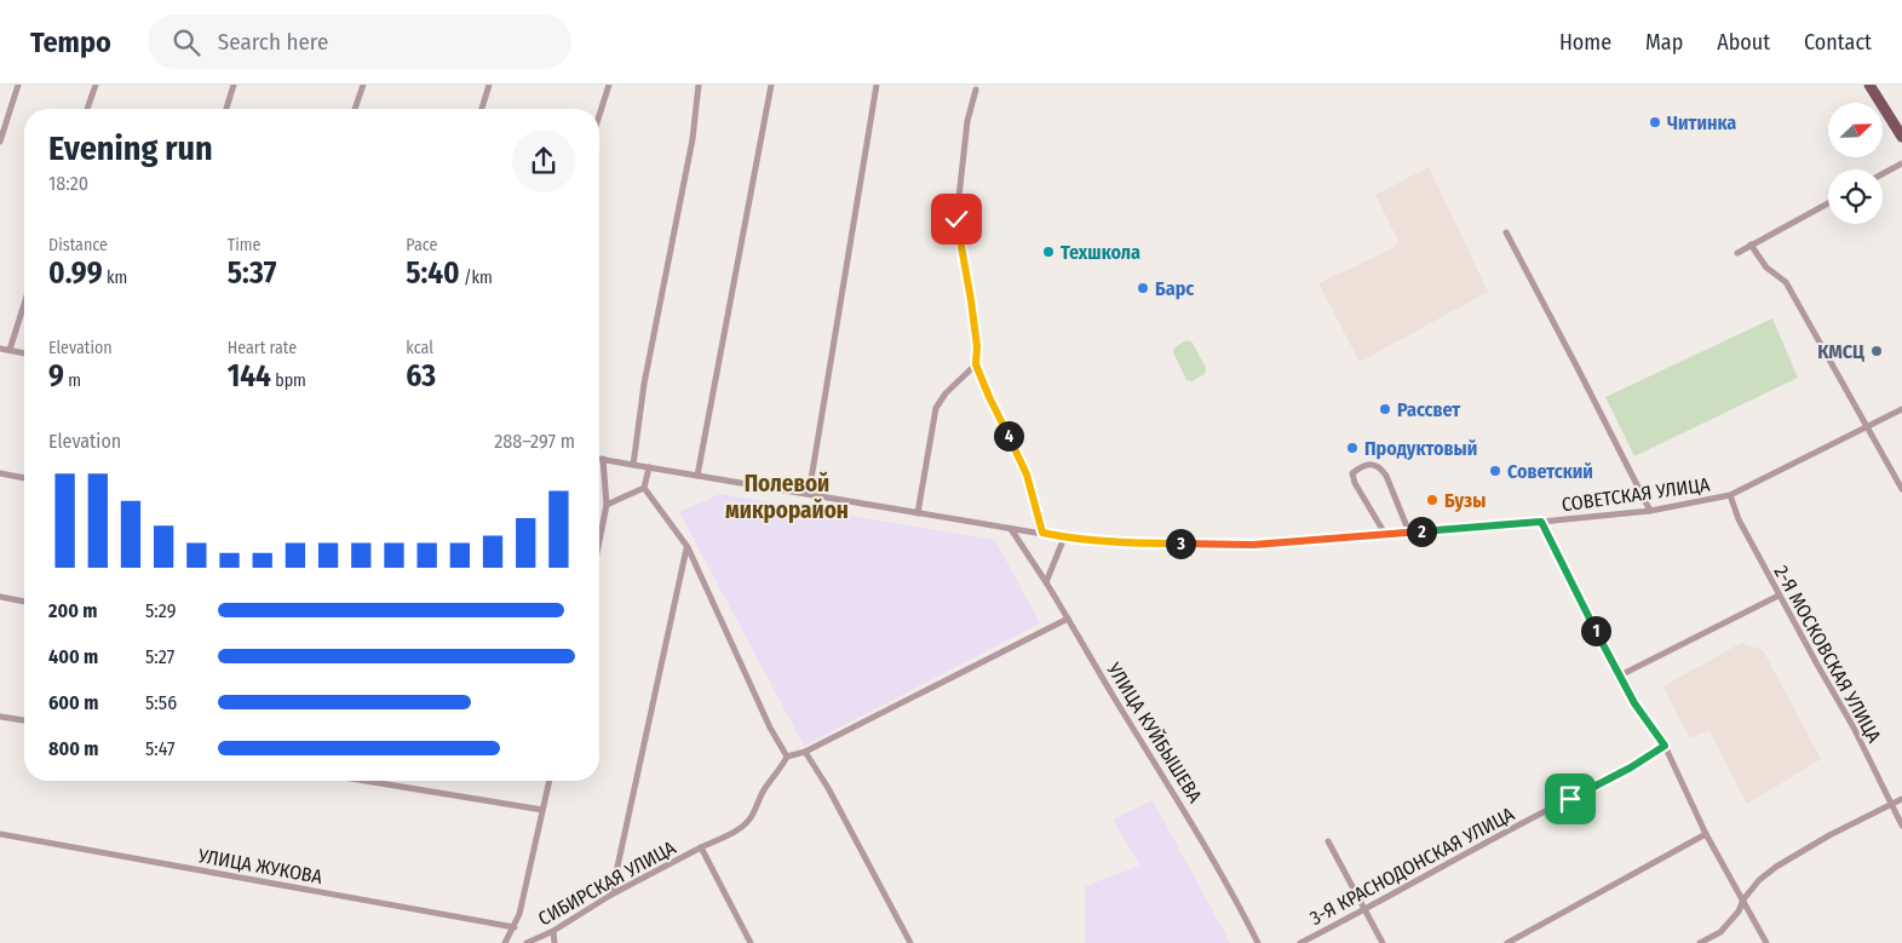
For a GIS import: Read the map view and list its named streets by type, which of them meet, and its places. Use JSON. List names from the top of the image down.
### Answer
{
  "streets": {
    "street": [
      "СОВЕТСКАЯ УЛИЦА",
      "2-Я МОСКОВСКАЯ УЛИЦА",
      "УЛИЦА КУЙБЫШЕВА",
      "УЛИЦА ЖУКОВА",
      "3-Я КРАСНОДОНСКАЯ УЛИЦА",
      "СИБИРСКАЯ УЛИЦА"
    ]
  },
  "crossings": [
    ["СОВЕТСКАЯ УЛИЦА", "2-Я МОСКОВСКАЯ УЛИЦА"],
    ["СОВЕТСКАЯ УЛИЦА", "УЛИЦА КУЙБЫШЕВА"]
  ],
  "districts": ["Полевой микрорайон"],
  "places": [
    "Читинка",
    "Техшкола",
    "Барс",
    "КМСЦ",
    "Рассвет",
    "Продуктовый",
    "Советский",
    "Бузы"
  ],
  "north": "top right",
  "page": {
    "header": "Tempo",
    "search": "Search here",
    "nav": [
      "Home",
      "Map",
      "About",
      "Contact"
    ],
    "heading": ["Evening run", "18:20"],
    "stats": [
      ["Distance", "0.99 km"],
      ["Time", "5:37"],
      ["Pace", "5:40 /km"],
      ["Elevation", "9 m"],
      ["Heart rate", "144 bpm"],
      ["kcal", "63"]
    ],
    "chart": ["Elevation", "288–297 m"],
    "pins": [
      "4",
      "2",
      "3",
      "1"
    ],
    "list": [
      {
        "name": "200 m",
        "note": "5:29"
      },
      {
        "name": "400 m",
        "note": "5:27"
      },
      {
        "name": "600 m",
        "note": "5:56"
      },
      {
        "name": "800 m",
        "note": "5:47"
      }
    ]
  }
}
